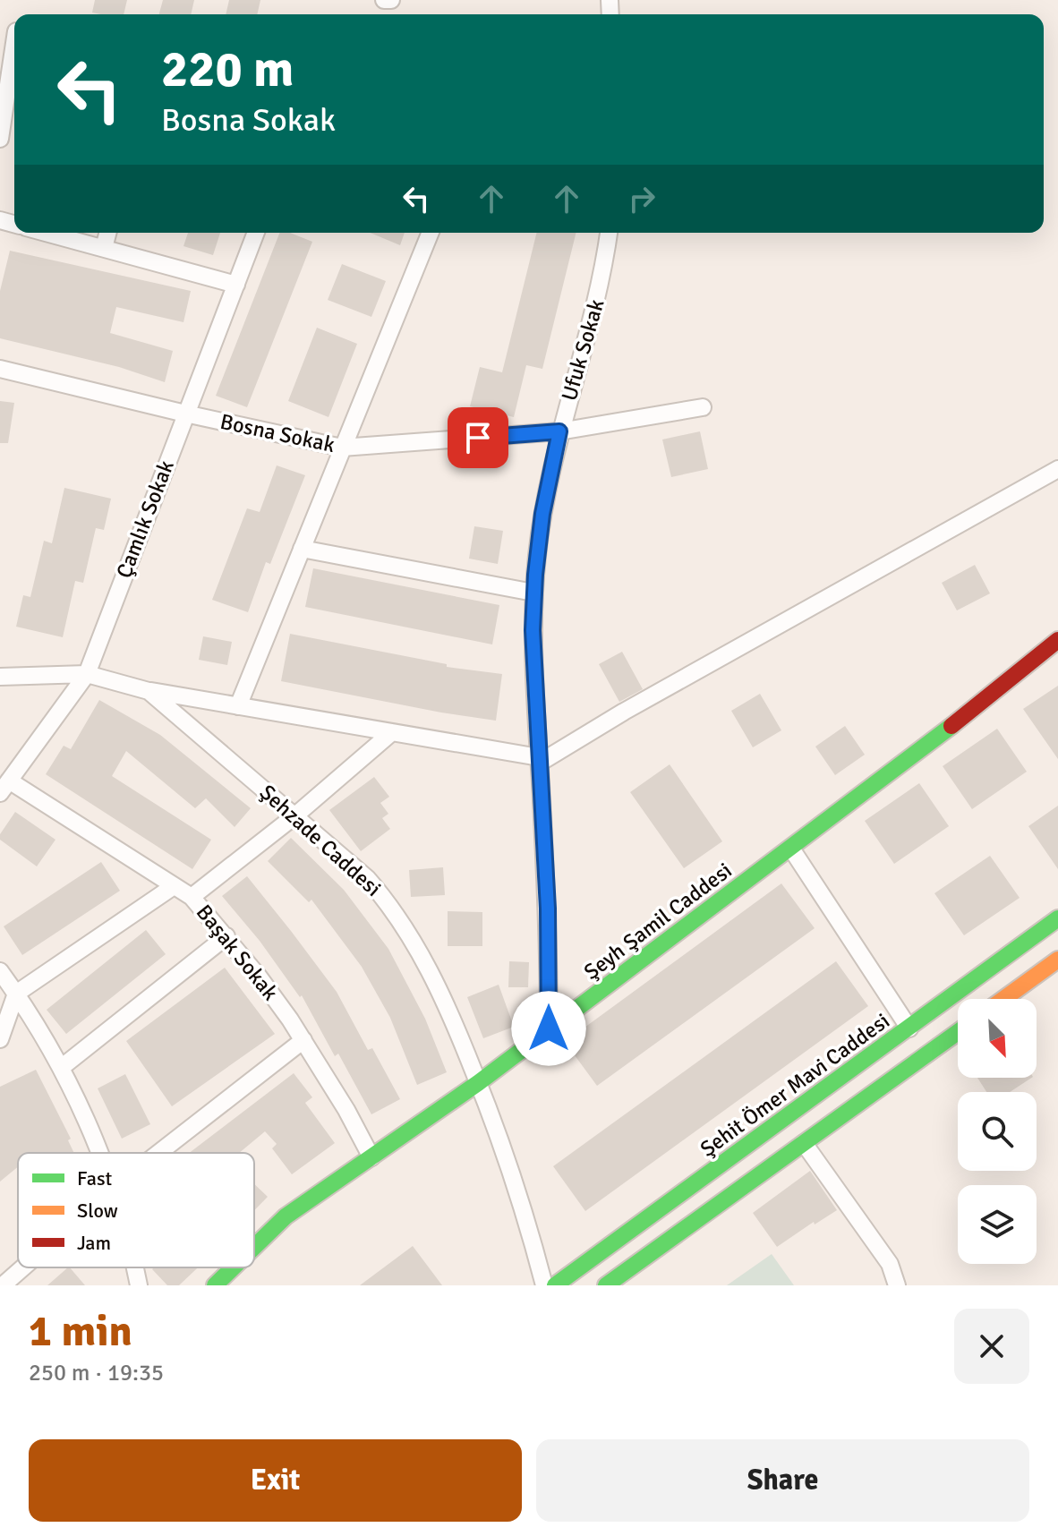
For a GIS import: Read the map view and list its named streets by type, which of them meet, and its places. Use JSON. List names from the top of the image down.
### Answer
{
  "streets": {
    "main road": ["Şeyh Şamil Caddesi", "Şehit Ömer Mavi Caddesi"],
    "street": [
      "Ufuk Sokak",
      "Bosna Sokak",
      "Çamlık Sokak",
      "Şehzade Caddesi",
      "Başak Sokak"
    ]
  },
  "crossings": [
    ["Ufuk Sokak", "Bosna Sokak"],
    ["Ufuk Sokak", "Şeyh Şamil Caddesi"],
    ["Bosna Sokak", "Çamlık Sokak"],
    ["Çamlık Sokak", "Şehzade Caddesi"],
    ["Çamlık Sokak", "Başak Sokak"],
    ["Şehzade Caddesi", "Şeyh Şamil Caddesi"],
    ["Şeyh Şamil Caddesi", "Başak Sokak"]
  ],
  "legend": ["Fast", "Slow", "Jam"],
  "north": "bottom right",
  "page": {
    "turn": ["220 m", "Bosna Sokak"],
    "heading": ["1 min", "250 m · 19:35"],
    "buttons": ["Exit", "Share"]
  }
}
